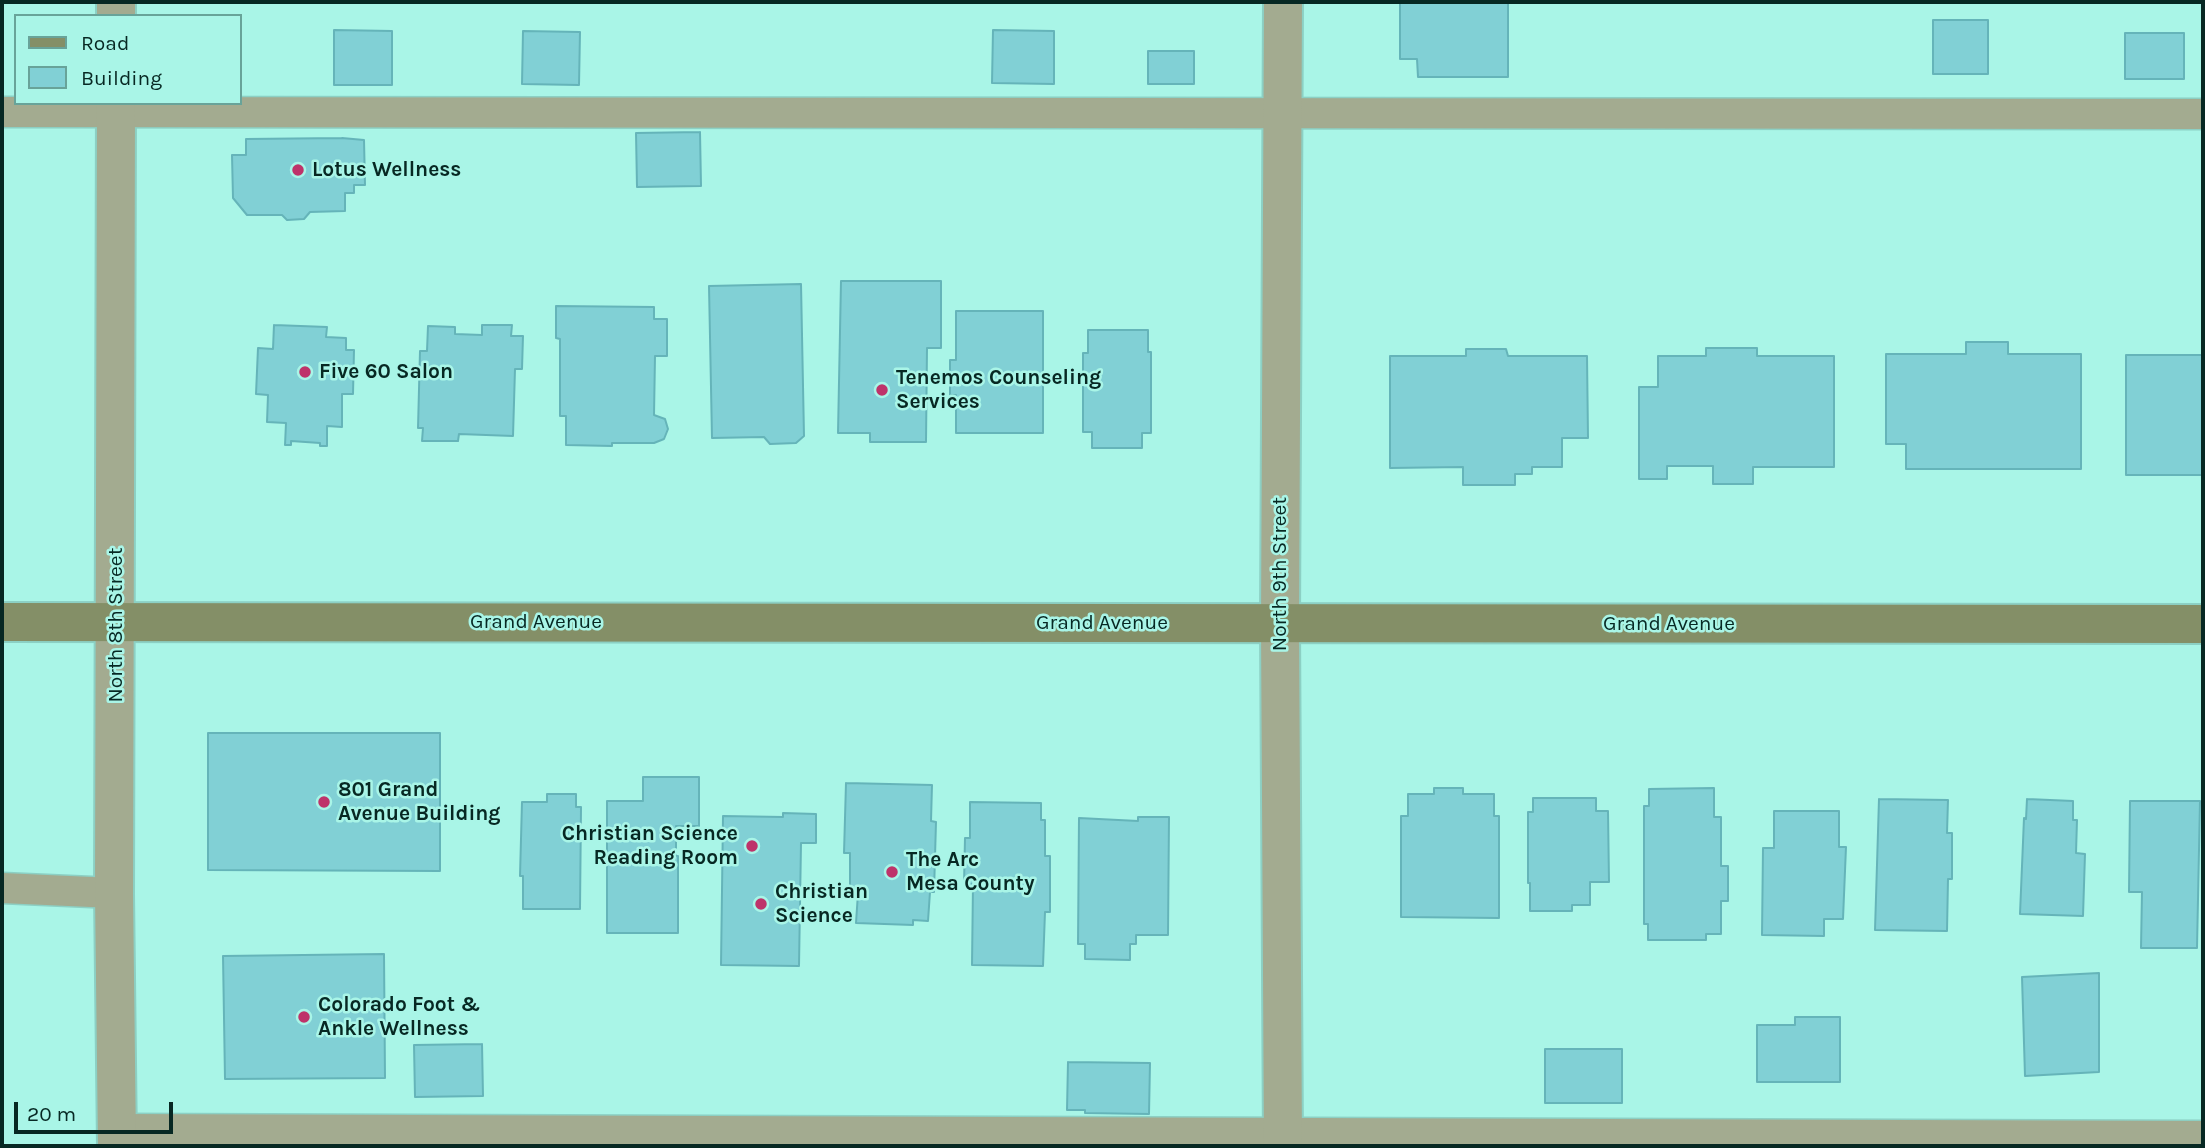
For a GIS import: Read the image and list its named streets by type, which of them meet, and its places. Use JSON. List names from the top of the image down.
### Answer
{
  "streets": {
    "main road": ["Grand Avenue"],
    "street": ["North 9th Street", "North 8th Street"]
  },
  "crossings": [
    ["North 9th Street", "Grand Avenue"],
    ["Grand Avenue", "North 8th Street"]
  ],
  "places": [
    "Lotus Wellness",
    "Five 60 Salon",
    "Tenemos Counseling Services",
    "801 Grand Avenue Building",
    "Christian Science Reading Room",
    "The Arc Mesa County",
    "Christian Science",
    "Colorado Foot & Ankle Wellness"
  ],
  "legend": ["Road", "Building"],
  "scale_bar": "20 m"
}
